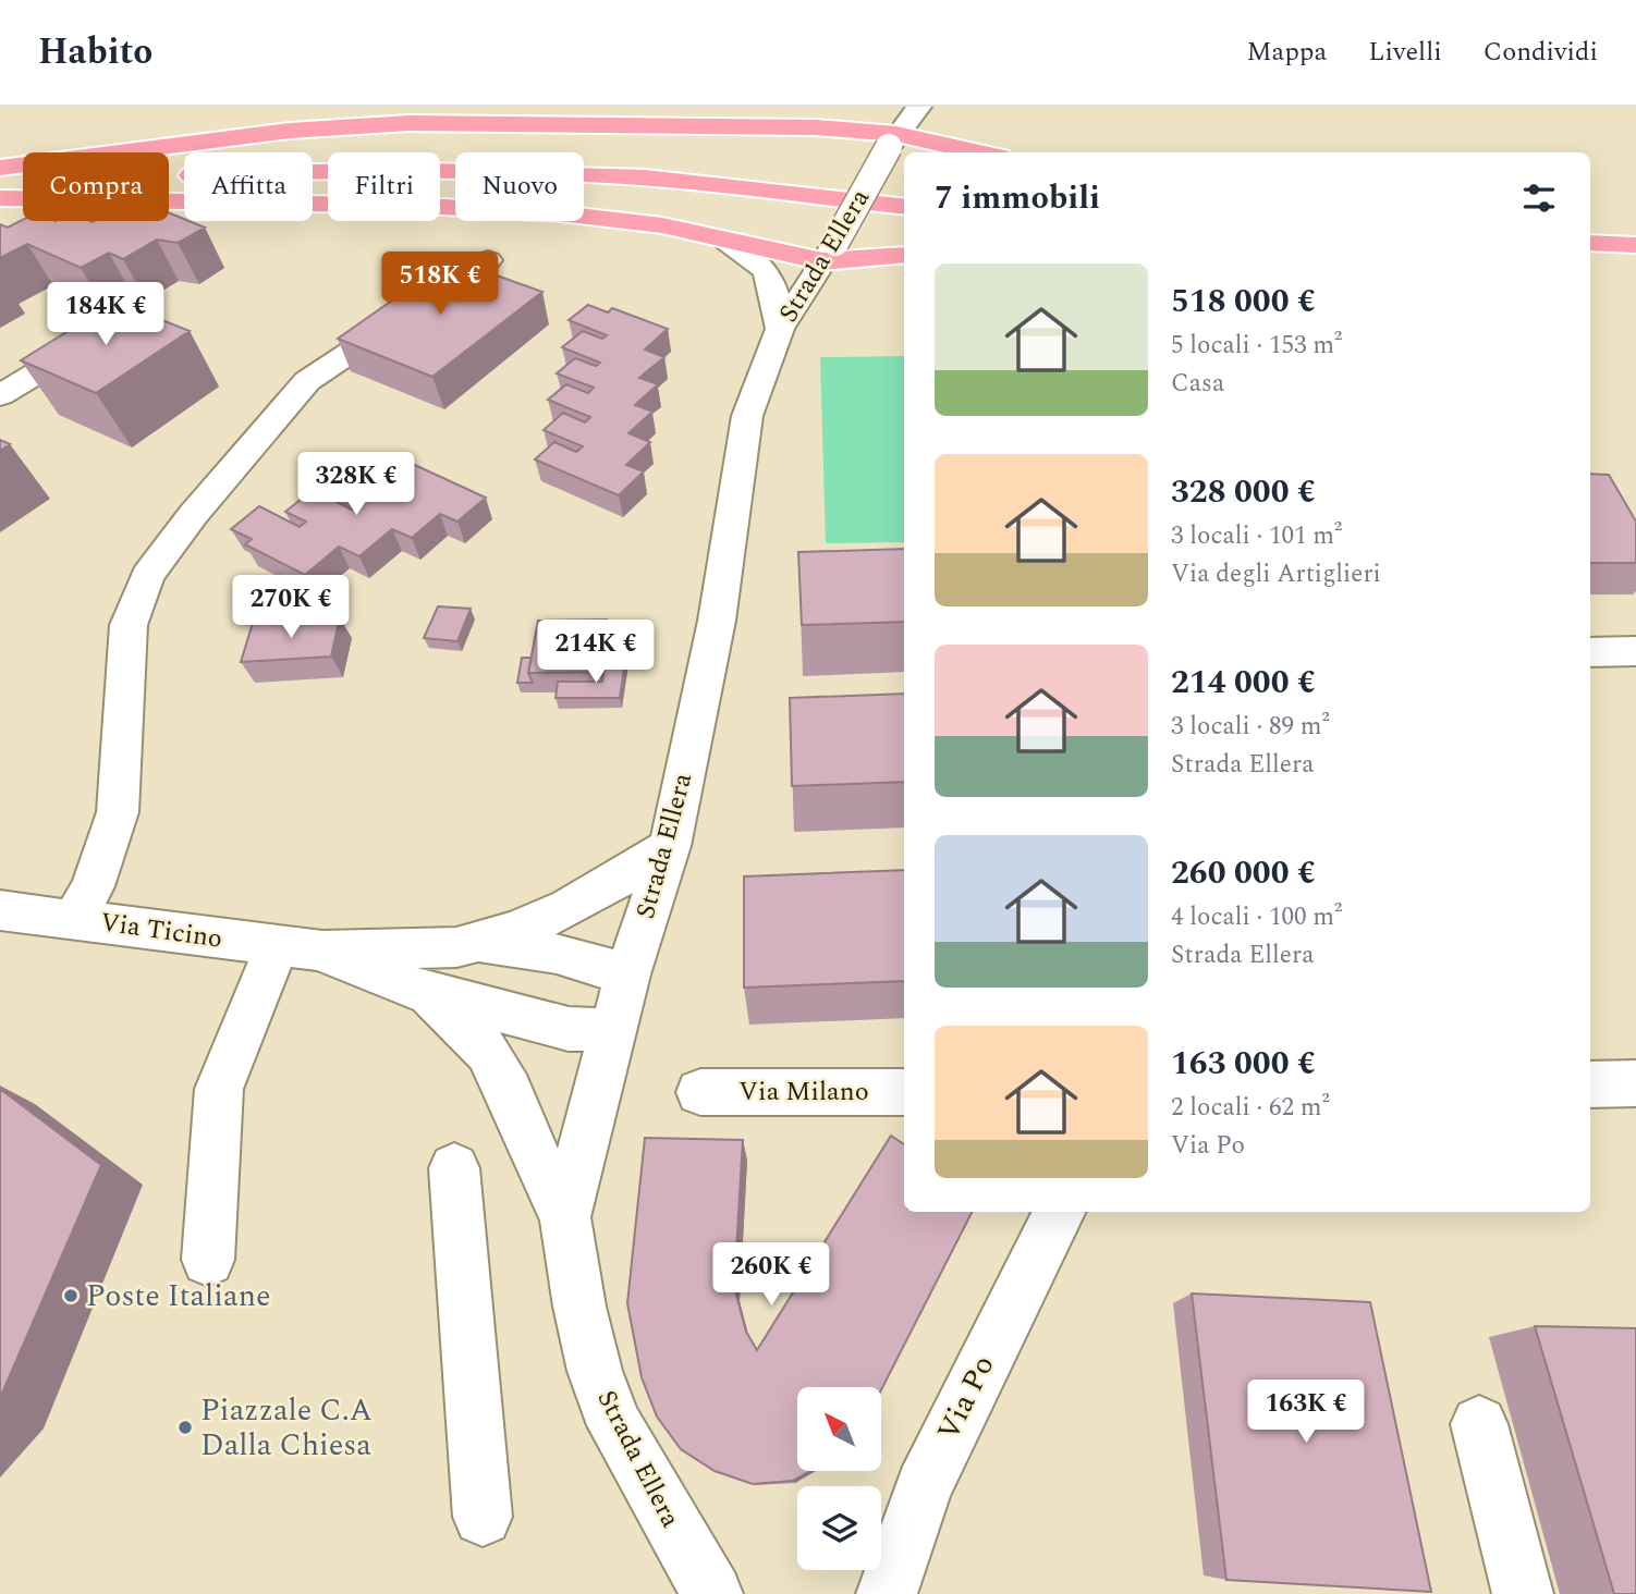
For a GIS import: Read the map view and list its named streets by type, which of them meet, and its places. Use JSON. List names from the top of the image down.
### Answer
{
  "streets": {
    "street": [
      "Strada Ellera",
      "Via Ticino",
      "Via Milano",
      "Via Po"
    ]
  },
  "places": ["Poste Italiane", "Piazzale C.A Dalla Chiesa"],
  "north": "top left",
  "page": {
    "header": "Habito",
    "nav": ["Mappa", "Livelli", "Condividi"],
    "chip": [
      "Compra",
      "Affitta",
      "Filtri",
      "Nuovo"
    ],
    "heading": "7 immobili",
    "list": [
      {
        "name": "518 000 €",
        "note": "5 locali · 153 m² · Casa"
      },
      {
        "name": "328 000 €",
        "note": "3 locali · 101 m² · Via degli Artiglieri"
      },
      {
        "name": "214 000 €",
        "note": "3 locali · 89 m² · Strada Ellera"
      },
      {
        "name": "260 000 €",
        "note": "4 locali · 100 m² · Strada Ellera"
      },
      {
        "name": "163 000 €",
        "note": "2 locali · 62 m² · Via Po"
      }
    ],
    "price": [
      "518K €",
      "184K €",
      "328K €",
      "270K €",
      "214K €",
      "260K €",
      "163K €"
    ]
  }
}
